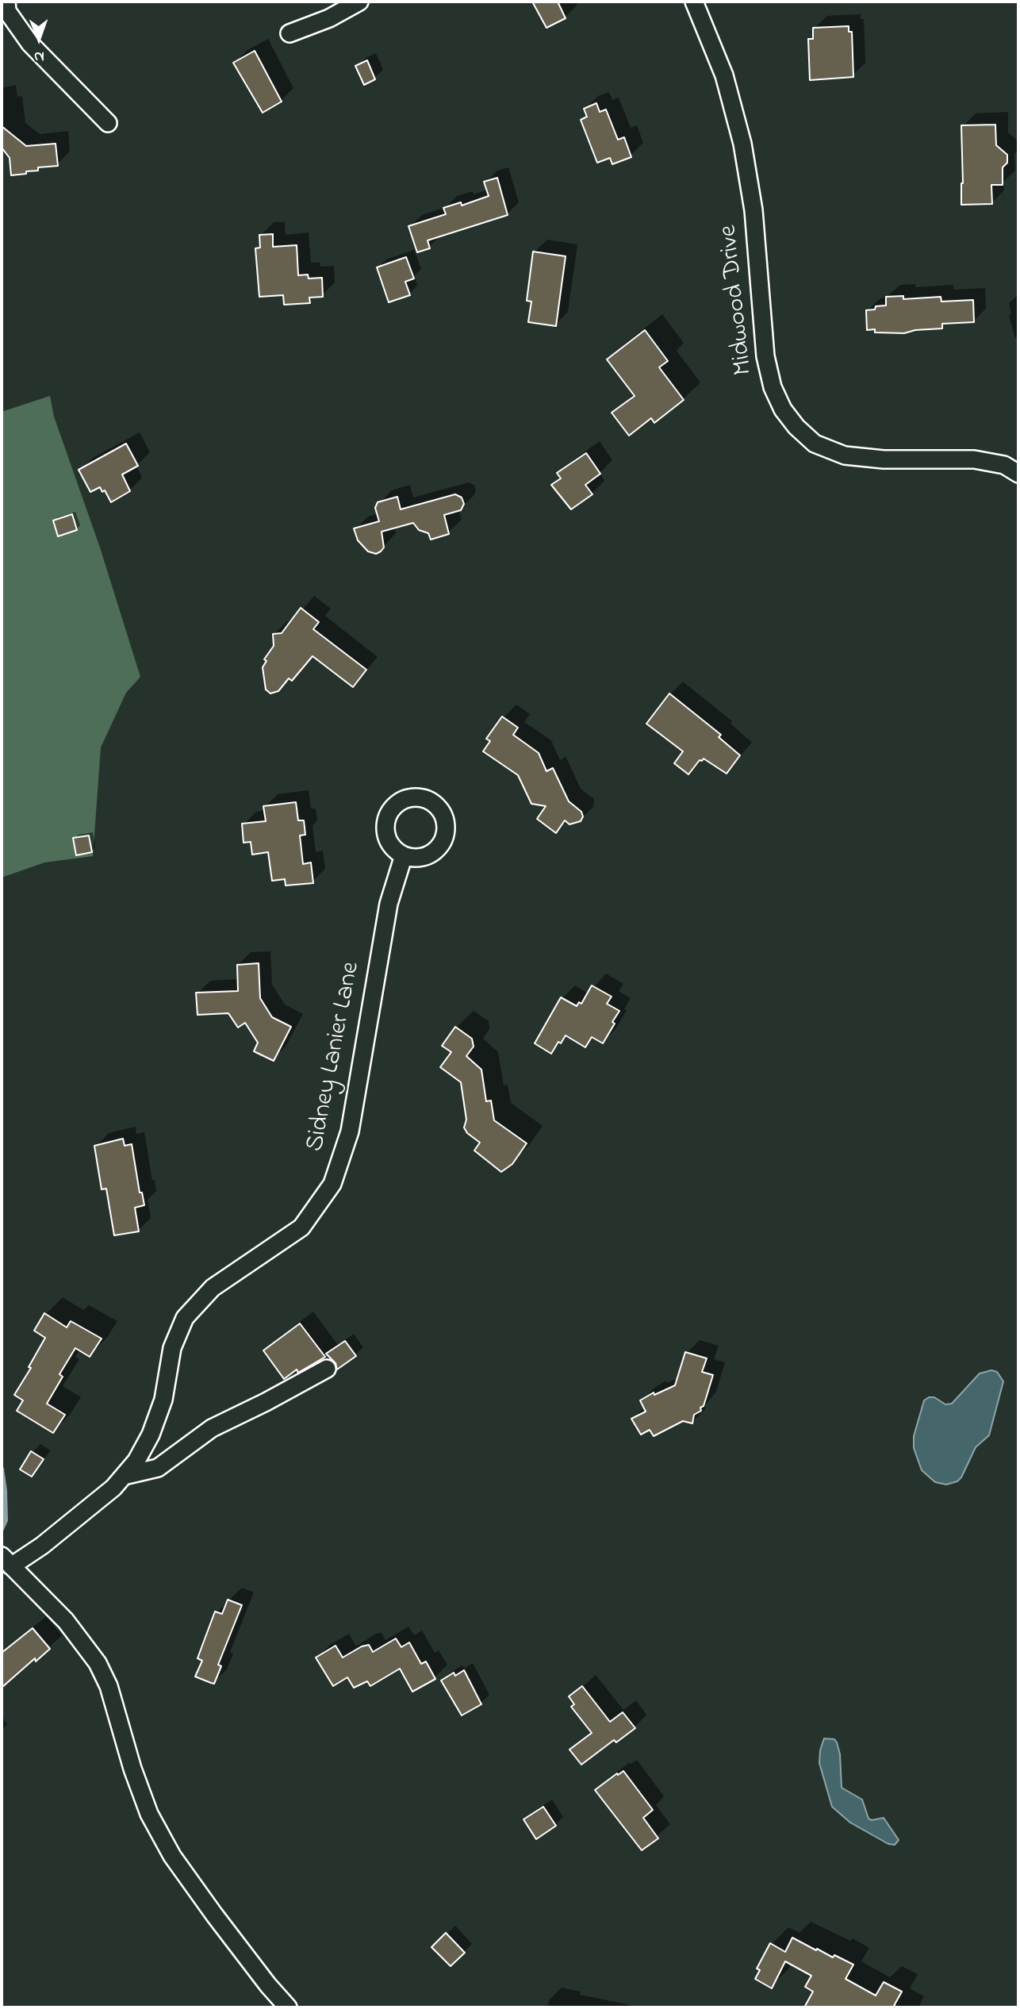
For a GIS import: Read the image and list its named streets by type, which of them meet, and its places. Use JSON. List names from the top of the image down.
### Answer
{
  "streets": {
    "street": ["Midwood Drive", "Sidney Lanier Lane"]
  },
  "north": "bottom"
}
